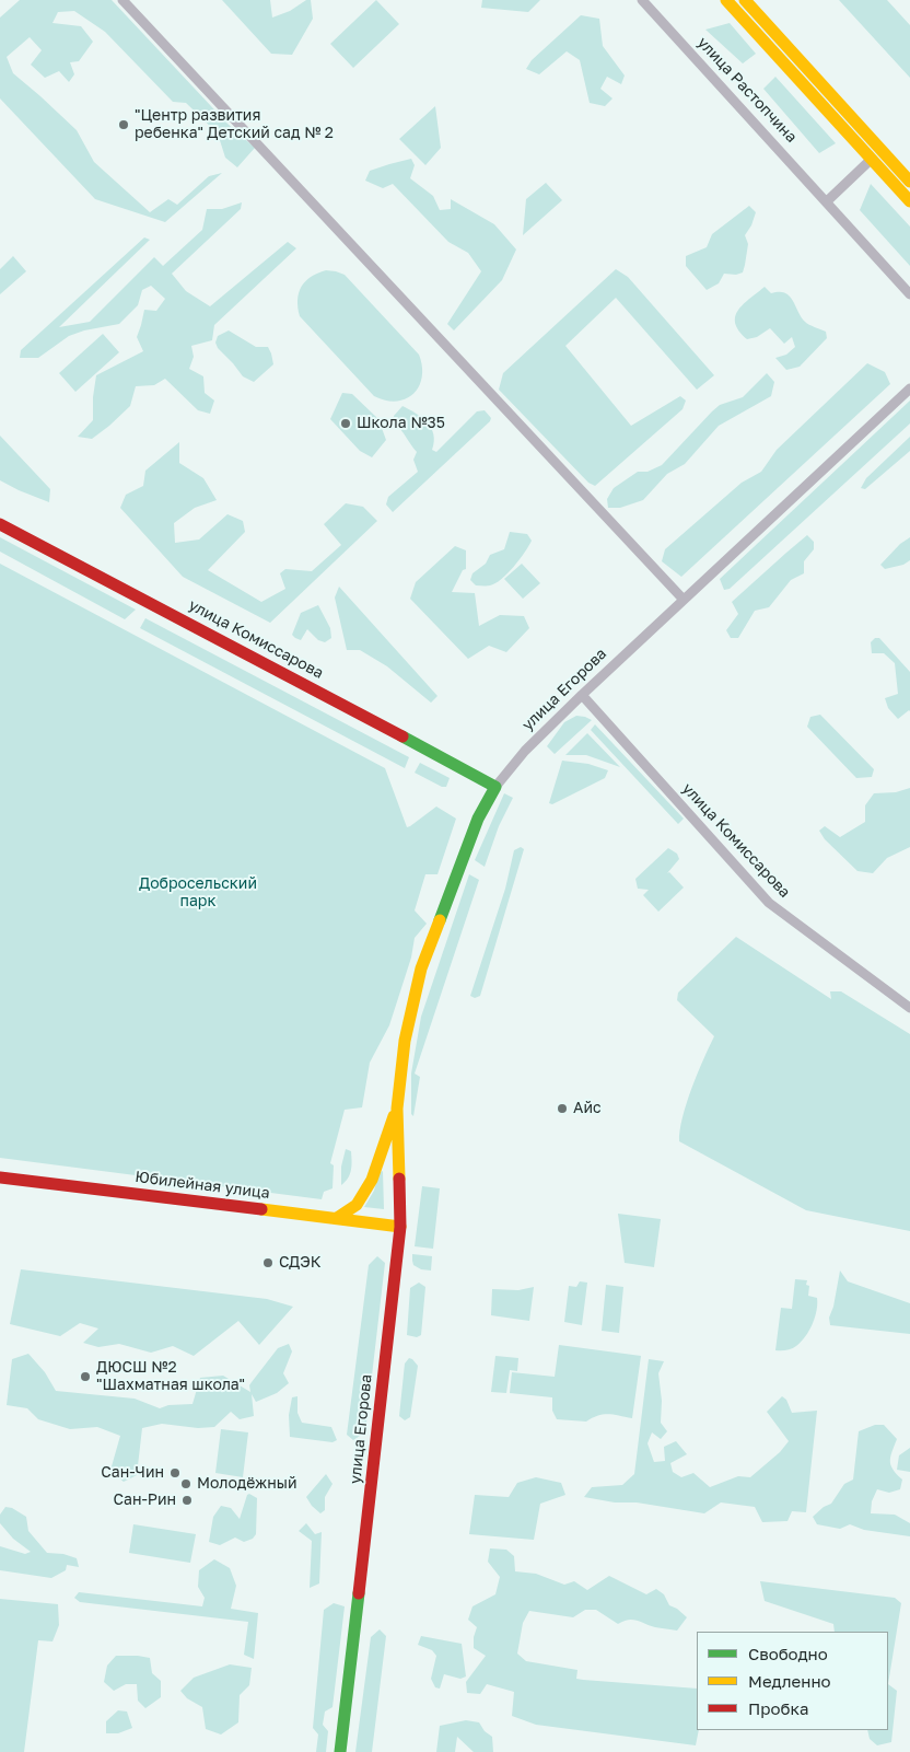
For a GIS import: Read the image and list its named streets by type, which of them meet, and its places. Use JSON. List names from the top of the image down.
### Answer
{
  "streets": {
    "main road": ["улица Комиссарова", "улица Егорова", "Юбилейная улица"],
    "street": ["улица Растопчина"]
  },
  "crossings": [
    ["улица Комиссарова", "улица Егорова"],
    ["улица Егорова", "Юбилейная улица"]
  ],
  "parks": ["Добросельский парк"],
  "places": [
    "\"Центр развития ребенка\" Детский сад № 2",
    "Школа №35",
    "Айс",
    "СДЭК",
    "ДЮСШ №2 \"Шахматная школа\"",
    "Сан-Чин",
    "Молодёжный",
    "Сан-Рин"
  ],
  "legend": ["Свободно", "Медленно", "Пробка"]
}
